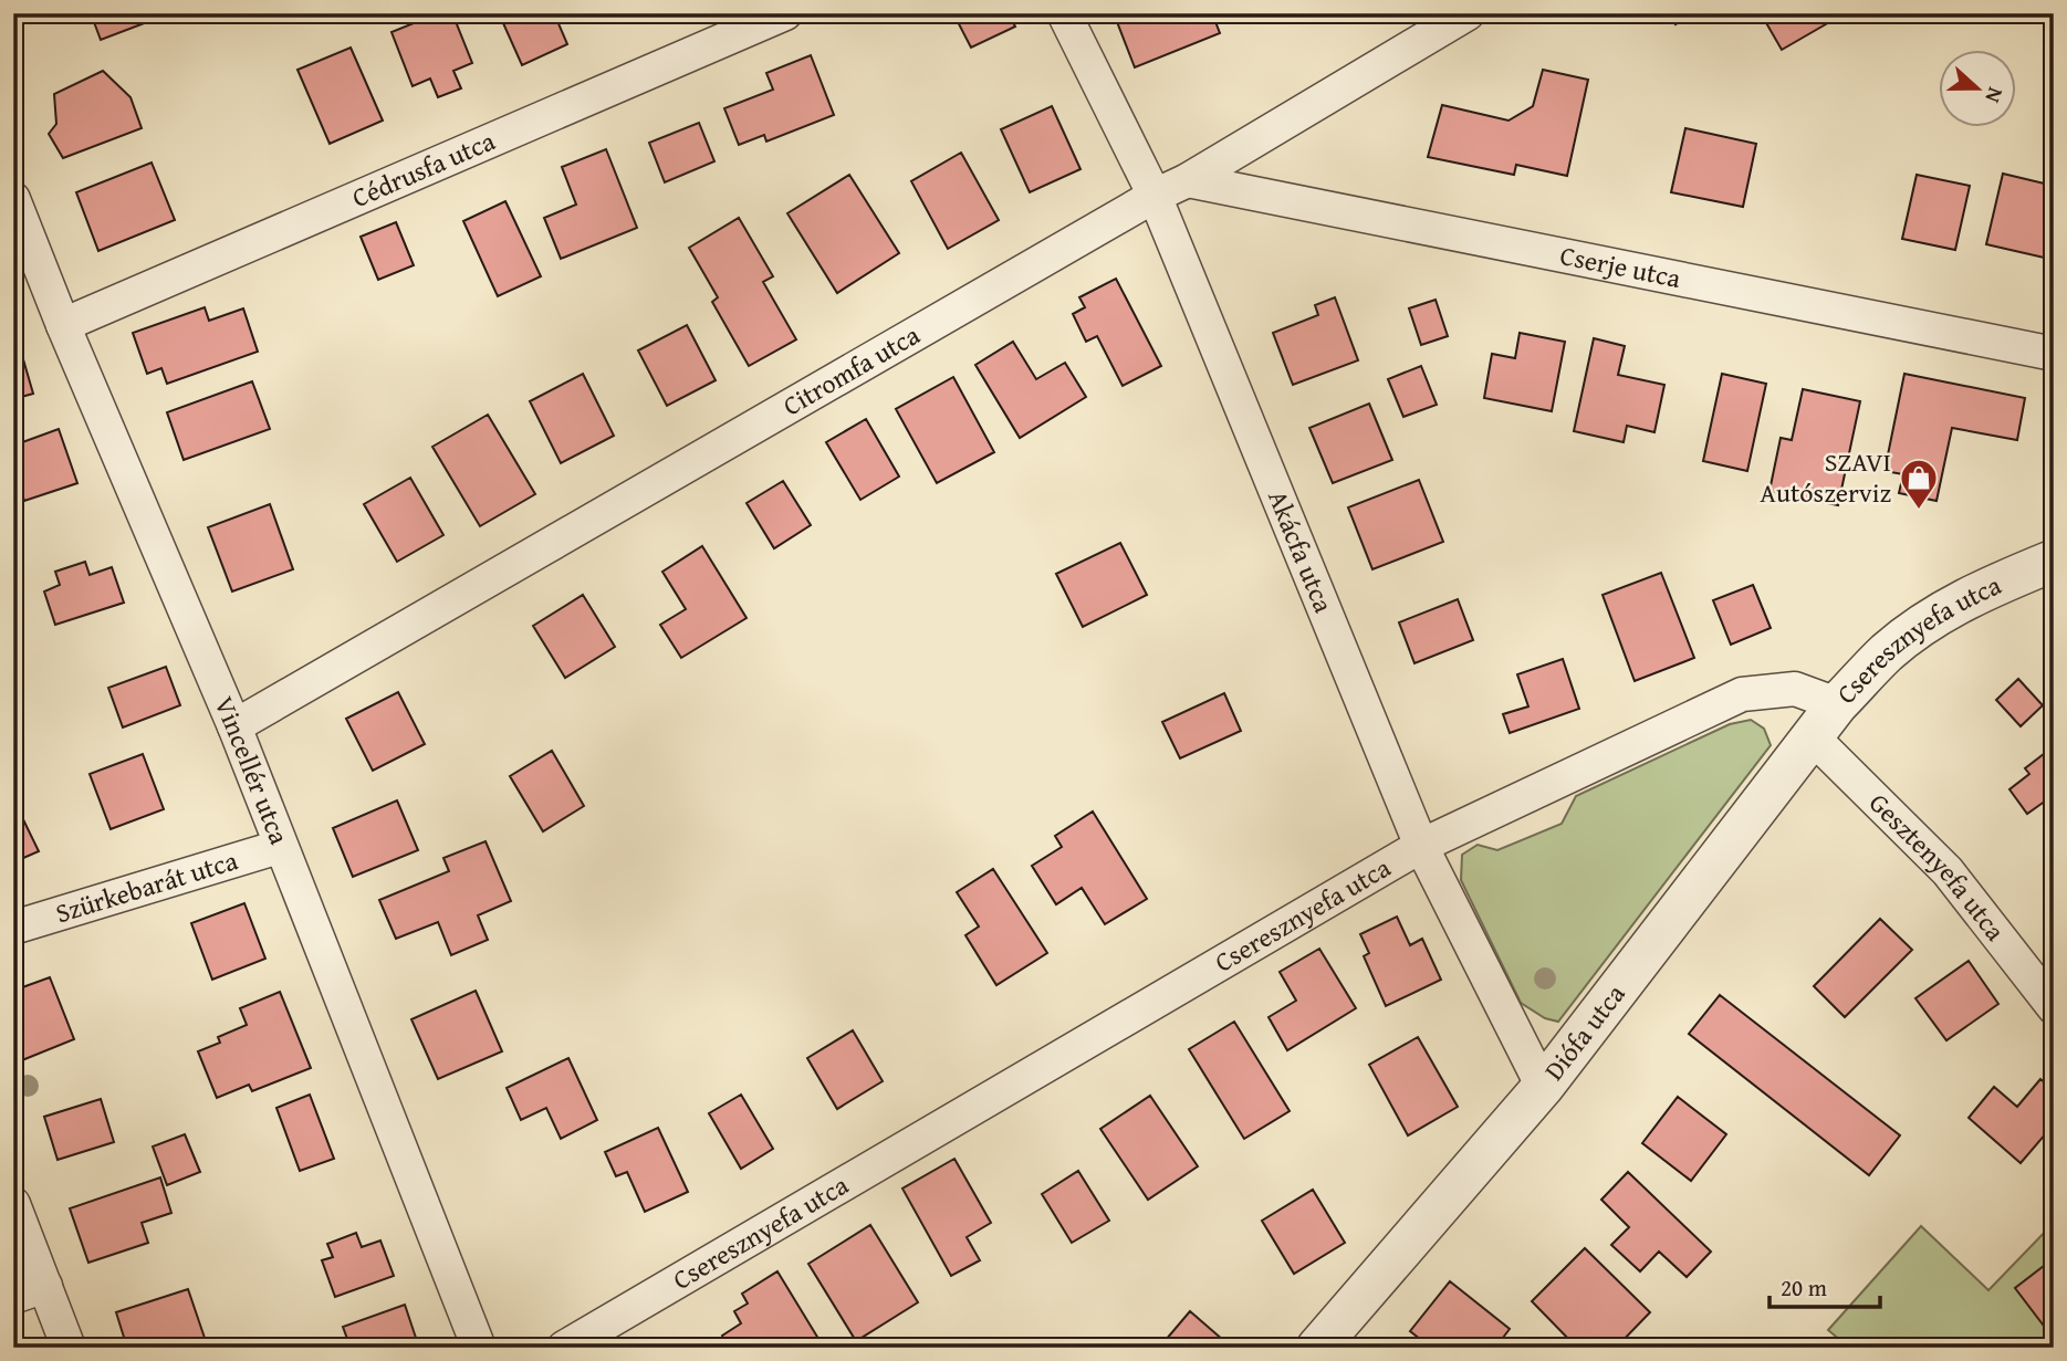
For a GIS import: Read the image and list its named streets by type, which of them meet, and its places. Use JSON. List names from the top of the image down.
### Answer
{
  "streets": {
    "street": [
      "Cédrusfa utca",
      "Cserje utca",
      "Citromfa utca",
      "Akácfa utca",
      "Cseresznyefa utca",
      "Vincellér utca",
      "Gesztenyefa utca",
      "Szürkebarát utca",
      "Diófa utca"
    ]
  },
  "crossings": [
    ["Cédrusfa utca", "Vincellér utca"],
    ["Cserje utca", "Citromfa utca"],
    ["Citromfa utca", "Akácfa utca"],
    ["Citromfa utca", "Vincellér utca"],
    ["Akácfa utca", "Cseresznyefa utca"],
    ["Akácfa utca", "Diófa utca"],
    ["Cseresznyefa utca", "Diófa utca"],
    ["Vincellér utca", "Szürkebarát utca"],
    ["Gesztenyefa utca", "Diófa utca"]
  ],
  "places": {
    "shop": ["SZAVI Autószerviz"]
  },
  "scale_bar": "20 m",
  "north": "right"
}
